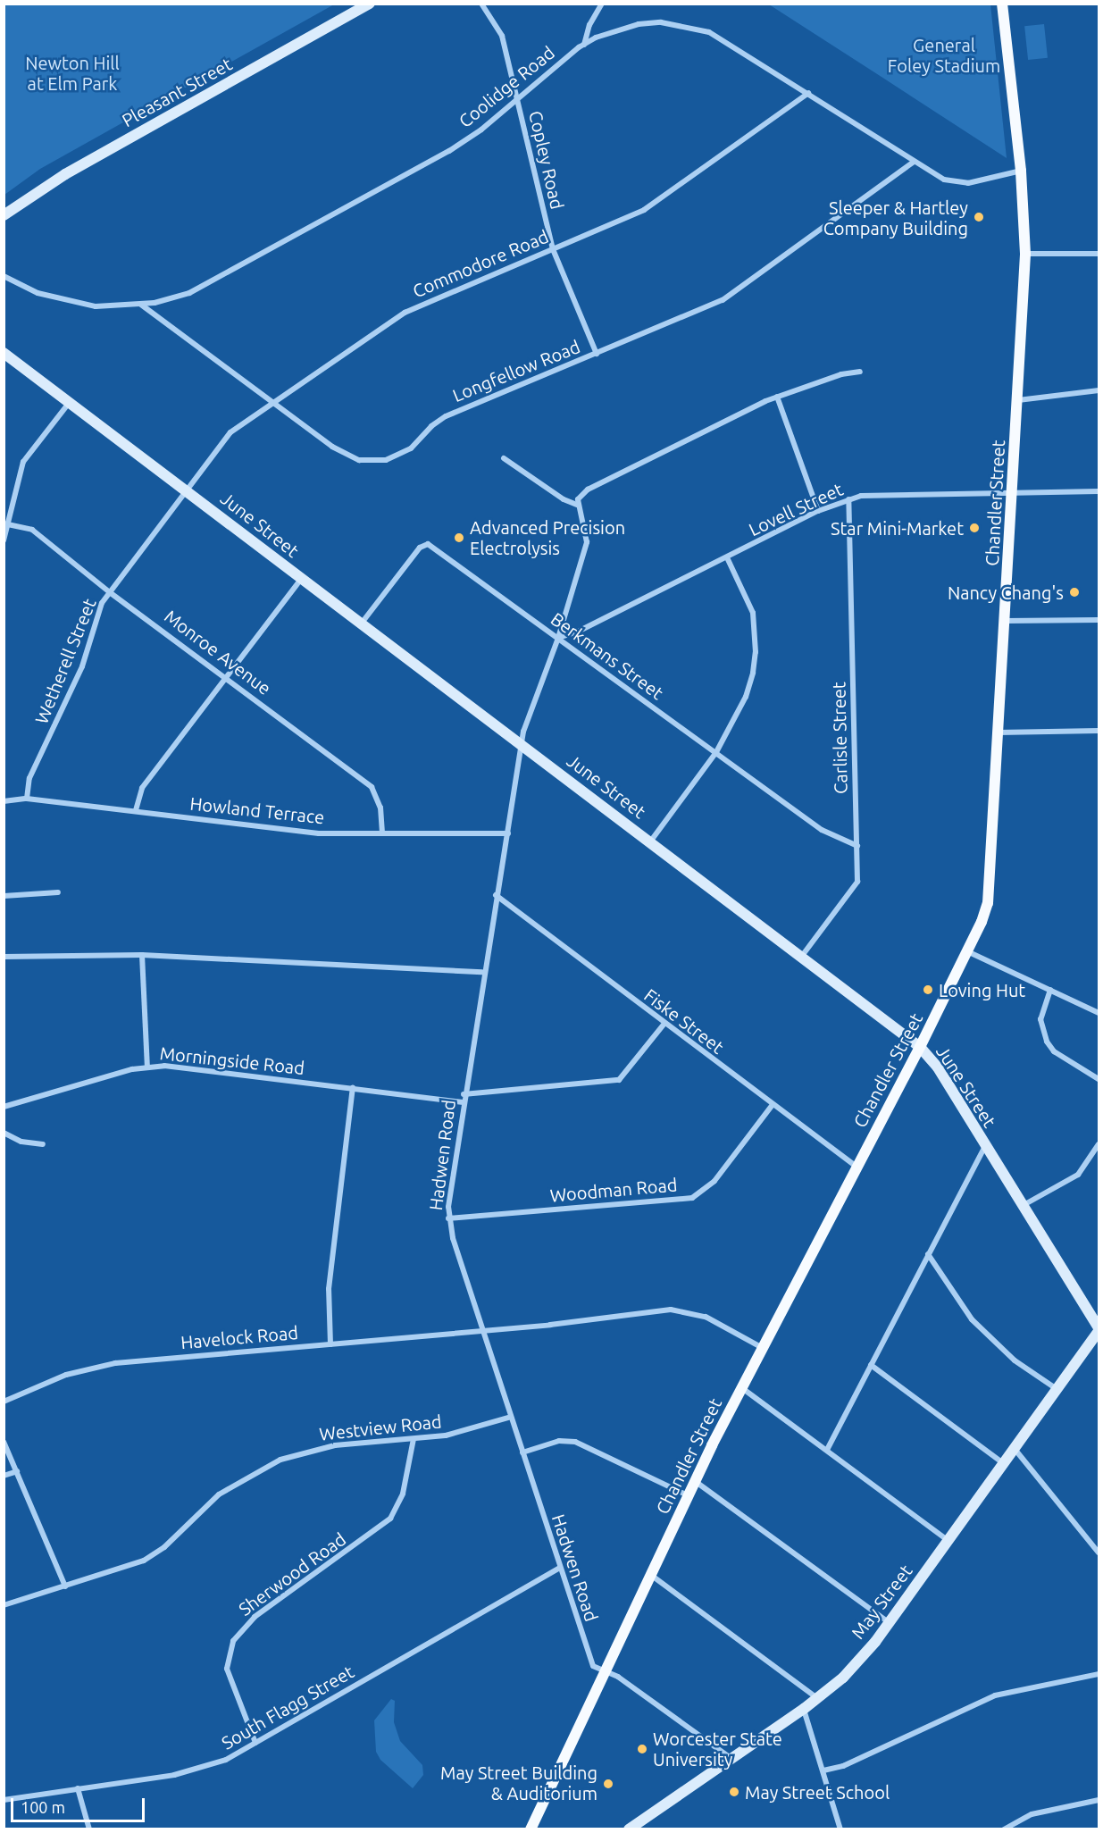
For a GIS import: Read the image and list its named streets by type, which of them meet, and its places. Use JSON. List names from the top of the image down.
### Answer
{
  "streets": {
    "main road": ["Chandler Street"],
    "street": [
      "Coolidge Road",
      "Pleasant Street",
      "Copley Road",
      "Commodore Road",
      "Longfellow Road",
      "Lovell Street",
      "June Street",
      "Monroe Avenue",
      "Berkmans Street",
      "Wetherell Street",
      "Carlisle Street",
      "Howland Terrace",
      "Fiske Street",
      "Morningside Road",
      "Hadwen Road",
      "Woodman Road",
      "Havelock Road",
      "Westview Road",
      "Sherwood Road",
      "May Street",
      "South Flagg Street"
    ]
  },
  "crossings": [
    ["Coolidge Road", "Copley Road"],
    ["Coolidge Road", "Commodore Road"],
    ["Coolidge Road", "Longfellow Road"],
    ["Coolidge Road", "Chandler Street"],
    ["Copley Road", "Commodore Road"],
    ["Copley Road", "Longfellow Road"],
    ["Commodore Road", "Longfellow Road"],
    ["Commodore Road", "June Street"],
    ["Commodore Road", "Wetherell Street"],
    ["Chandler Street", "Lovell Street"],
    ["Chandler Street", "June Street"],
    ["Chandler Street", "Fiske Street"],
    ["Chandler Street", "Hadwen Road"],
    ["Chandler Street", "Havelock Road"],
    ["Lovell Street", "Berkmans Street"],
    ["Lovell Street", "Carlisle Street"],
    ["Lovell Street", "Hadwen Road"],
    ["June Street", "Berkmans Street"],
    ["June Street", "Wetherell Street"],
    ["June Street", "Carlisle Street"],
    ["June Street", "Hadwen Road"],
    ["June Street", "May Street"],
    ["Monroe Avenue", "Wetherell Street"],
    ["Monroe Avenue", "Howland Terrace"],
    ["Berkmans Street", "Carlisle Street"],
    ["Berkmans Street", "Hadwen Road"],
    ["Wetherell Street", "Howland Terrace"],
    ["Howland Terrace", "Hadwen Road"],
    ["Fiske Street", "Hadwen Road"],
    ["Fiske Street", "Woodman Road"],
    ["Morningside Road", "Hadwen Road"],
    ["Hadwen Road", "Woodman Road"],
    ["Hadwen Road", "Havelock Road"],
    ["Hadwen Road", "Westview Road"],
    ["Hadwen Road", "May Street"],
    ["Hadwen Road", "South Flagg Street"],
    ["Westview Road", "Sherwood Road"],
    ["Sherwood Road", "South Flagg Street"]
  ],
  "parks": ["General Foley Stadium", "Newton Hill at Elm Park"],
  "places": [
    "Sleeper & Hartley Company Building",
    "Star Mini-Market",
    "Advanced Precision Electrolysis",
    "Nancy Chang's",
    "Loving Hut",
    "Worcester State University",
    "May Street Building & Auditorium",
    "May Street School"
  ],
  "scale_bar": "100 m"
}
